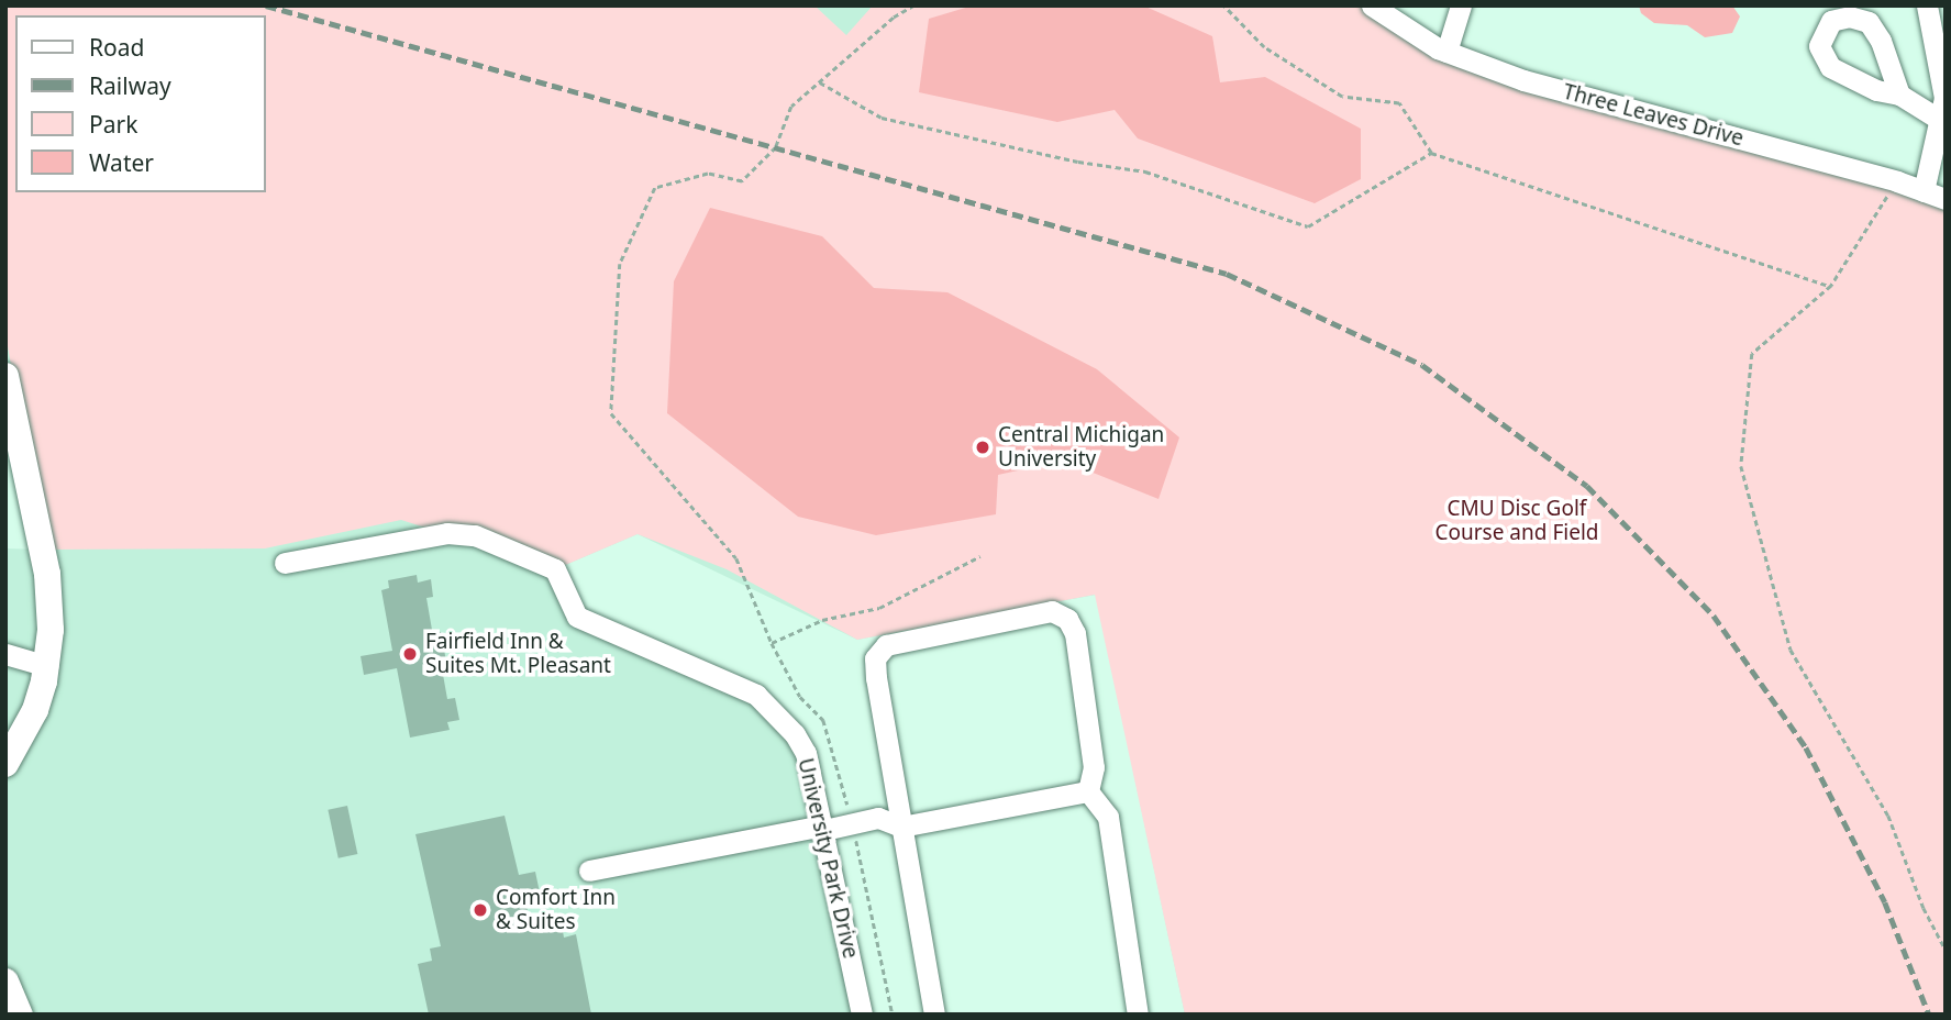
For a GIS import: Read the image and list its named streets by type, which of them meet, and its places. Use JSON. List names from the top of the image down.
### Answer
{
  "streets": {
    "street": ["Three Leaves Drive", "University Park Drive"]
  },
  "parks": ["CMU Disc Golf Course and Field"],
  "places": ["Central Michigan University", "Fairfield Inn & Suites Mt. Pleasant", "Comfort Inn & Suites"],
  "legend": [
    "Road",
    "Railway",
    "Park",
    "Water"
  ]
}
